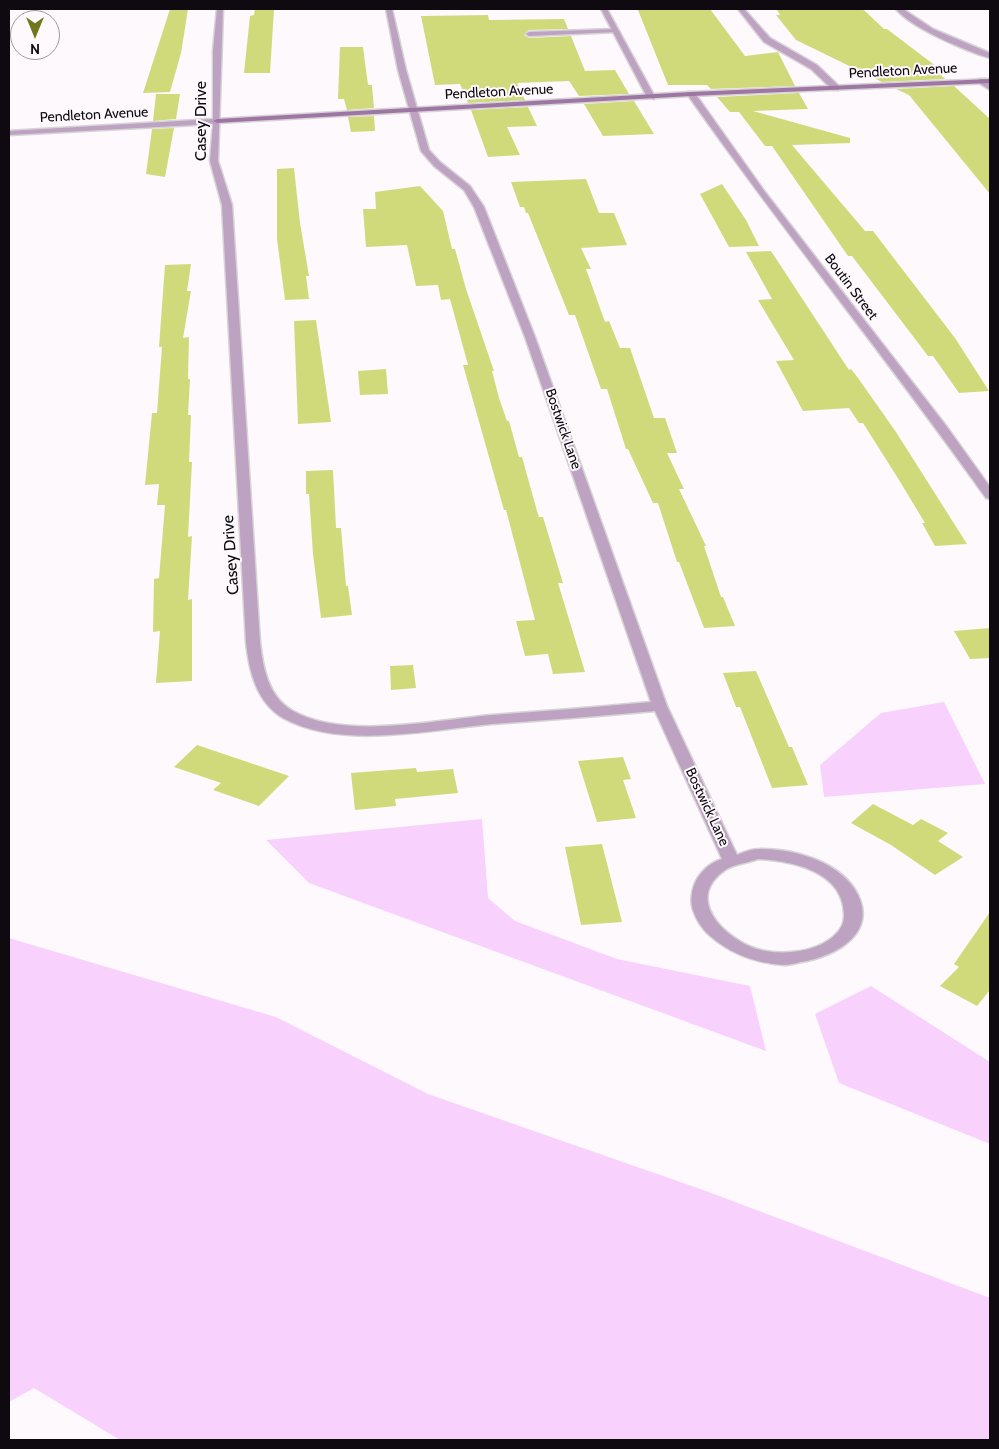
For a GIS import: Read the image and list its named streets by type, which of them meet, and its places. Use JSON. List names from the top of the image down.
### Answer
{
  "streets": {
    "street": [
      "Pendleton Avenue",
      "Casey Drive",
      "Boutin Street",
      "Bostwick Lane"
    ]
  },
  "crossings": [
    ["Pendleton Avenue", "Casey Drive"],
    ["Pendleton Avenue", "Boutin Street"],
    ["Pendleton Avenue", "Bostwick Lane"],
    ["Casey Drive", "Bostwick Lane"]
  ],
  "north": "bottom"
}
